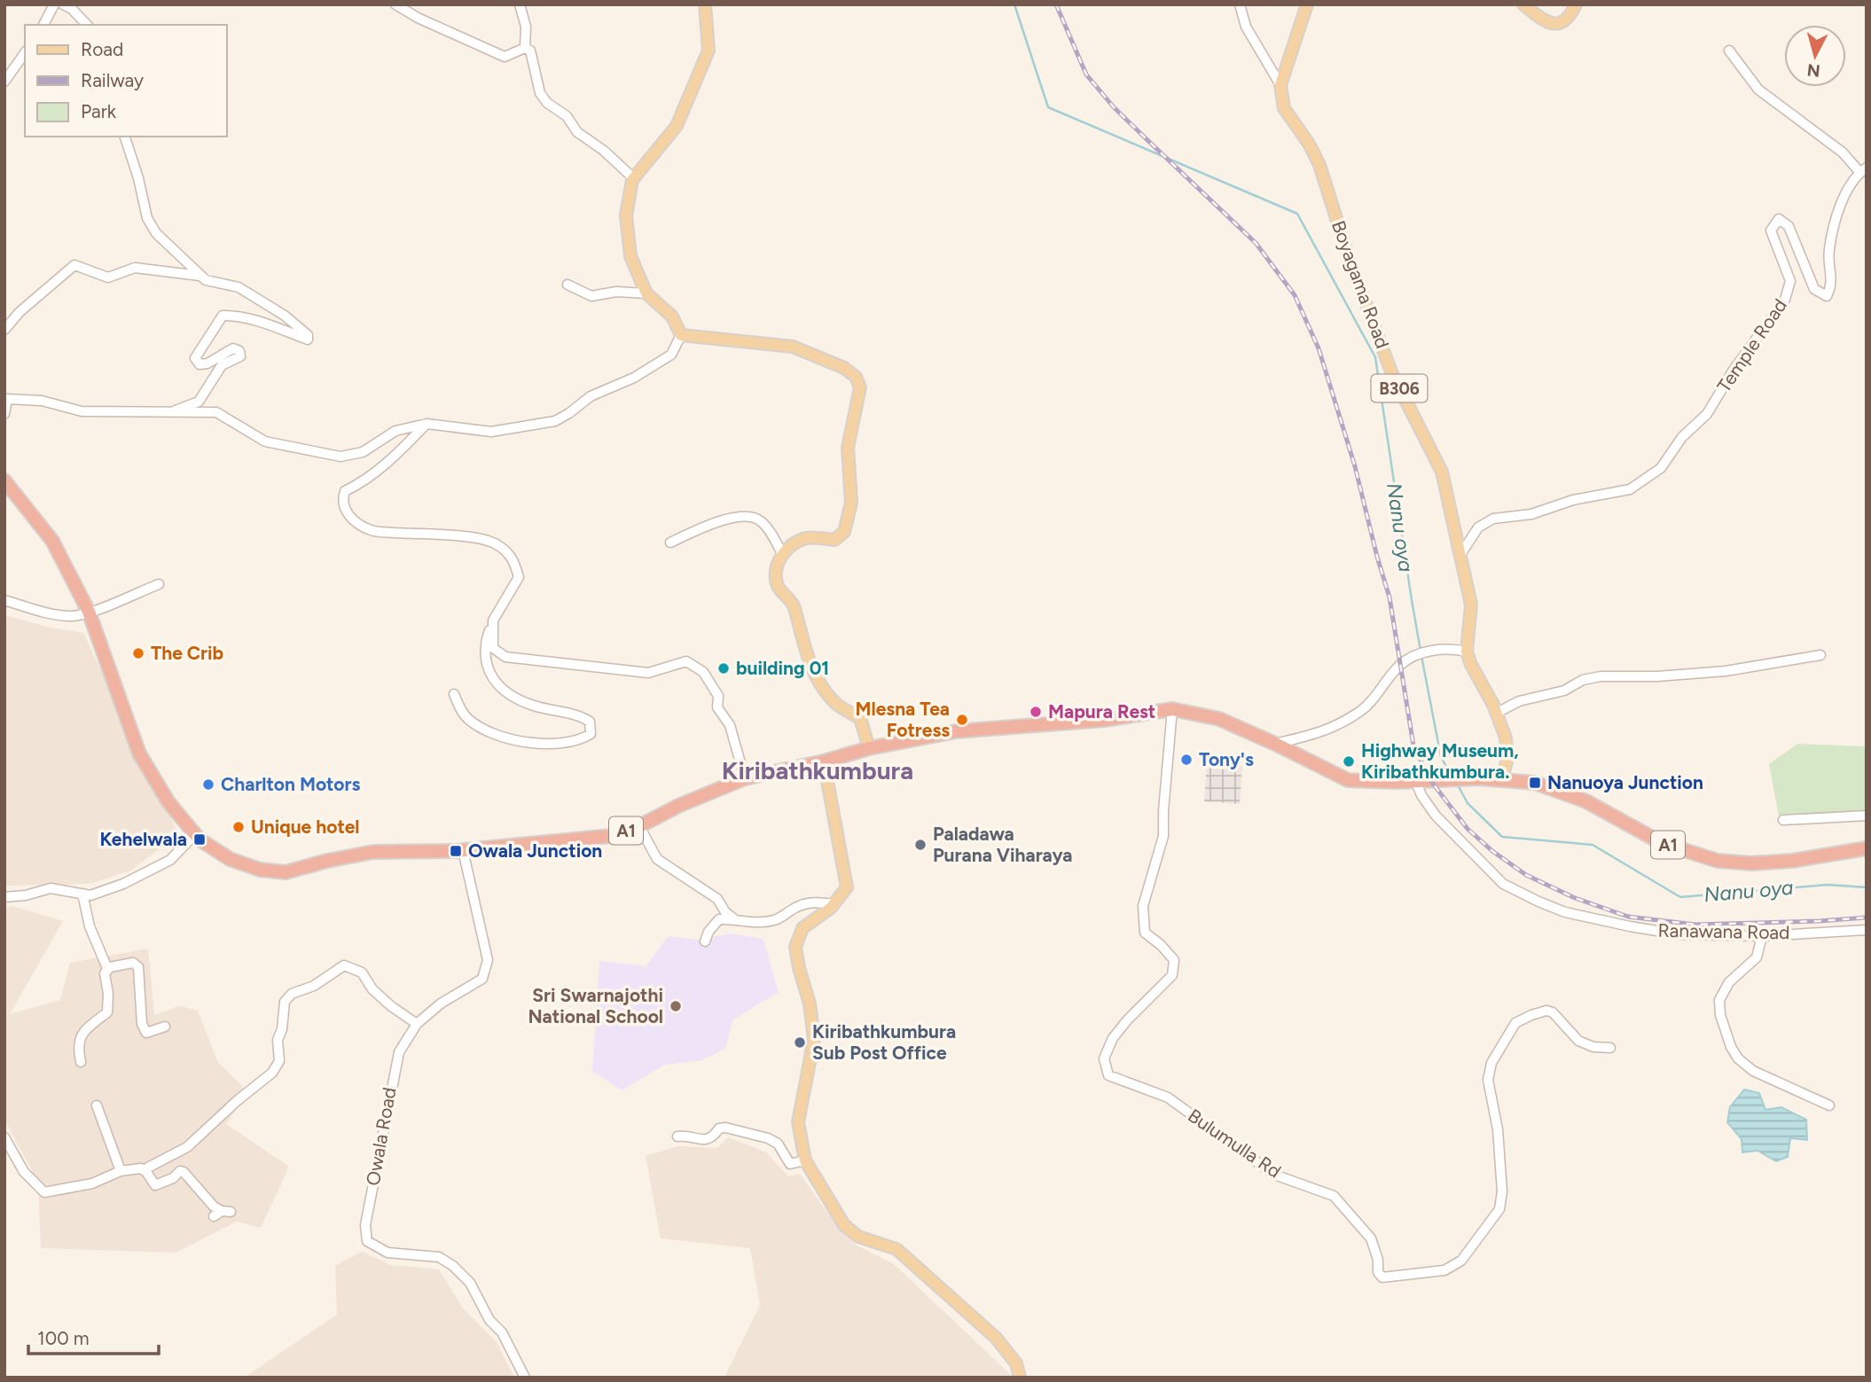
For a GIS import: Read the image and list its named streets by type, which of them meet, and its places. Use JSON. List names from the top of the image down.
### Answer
{
  "streets": {
    "highway": ["A1"],
    "main road": ["Boyagama Road", "B306"],
    "street": [
      "Temple Road",
      "Ranawana Road",
      "Owala Road",
      "Bulumulla Rd"
    ]
  },
  "crossings": [
    ["Boyagama Road", "Temple Road"],
    ["Boyagama Road", "A1"],
    ["A1", "Ranawana Road"],
    ["A1", "Owala Road"],
    ["A1", "Bulumulla Rd"]
  ],
  "districts": ["Kiribathkumbura"],
  "water": ["Nanu oya"],
  "places": {
    "other": [
      "The Crib",
      "building 01",
      "Mapura Rest",
      "Mlesna Tea Fotress",
      "Tony's",
      "Highway Museum, Kiribathkumbura.",
      "Charlton Motors",
      "Unique hotel",
      "Paladawa Purana Viharaya",
      "Sri Swarnajothi National School",
      "Kiribathkumbura Sub Post Office"
    ],
    "transit": ["Nanuoya Junction", "Kehelwala", "Owala Junction"]
  },
  "legend": ["Road", "Railway", "Park"],
  "scale_bar": "100 m",
  "north": "bottom"
}
